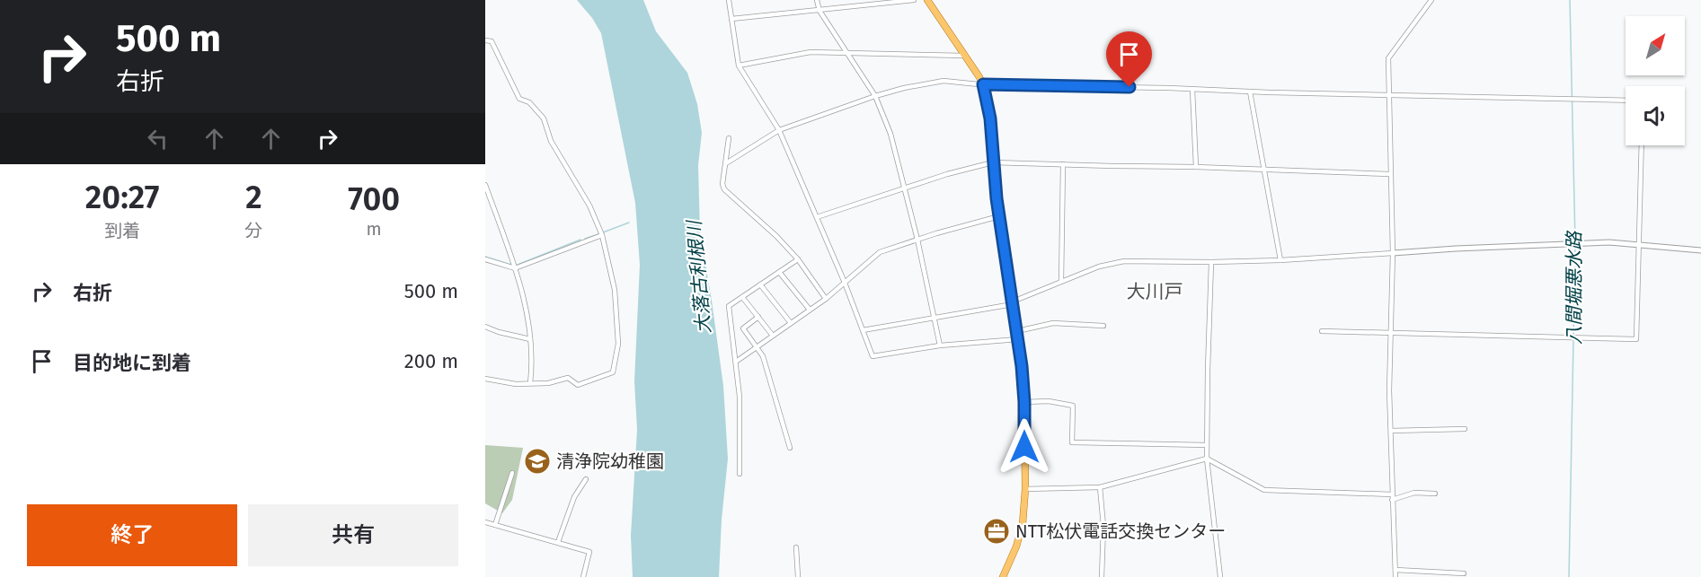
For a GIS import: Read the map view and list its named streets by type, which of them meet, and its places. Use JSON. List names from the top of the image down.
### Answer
{
  "districts": ["大川戸"],
  "water": ["大落古利根川", "八間堀悪水路"],
  "places": {
    "school or university": ["清浄院幼稚園"],
    "office": ["NTT松伏電話交換センター"]
  },
  "north": "top right",
  "page": {
    "turn": ["500 m", "右折"],
    "eta": [
      "20:27",
      "到着",
      "2",
      "分",
      "700",
      "m"
    ],
    "list": [
      {
        "name": "右折",
        "value": "500 m"
      },
      {
        "name": "目的地に到着",
        "value": "200 m"
      }
    ],
    "buttons": ["終了", "共有"]
  }
}
